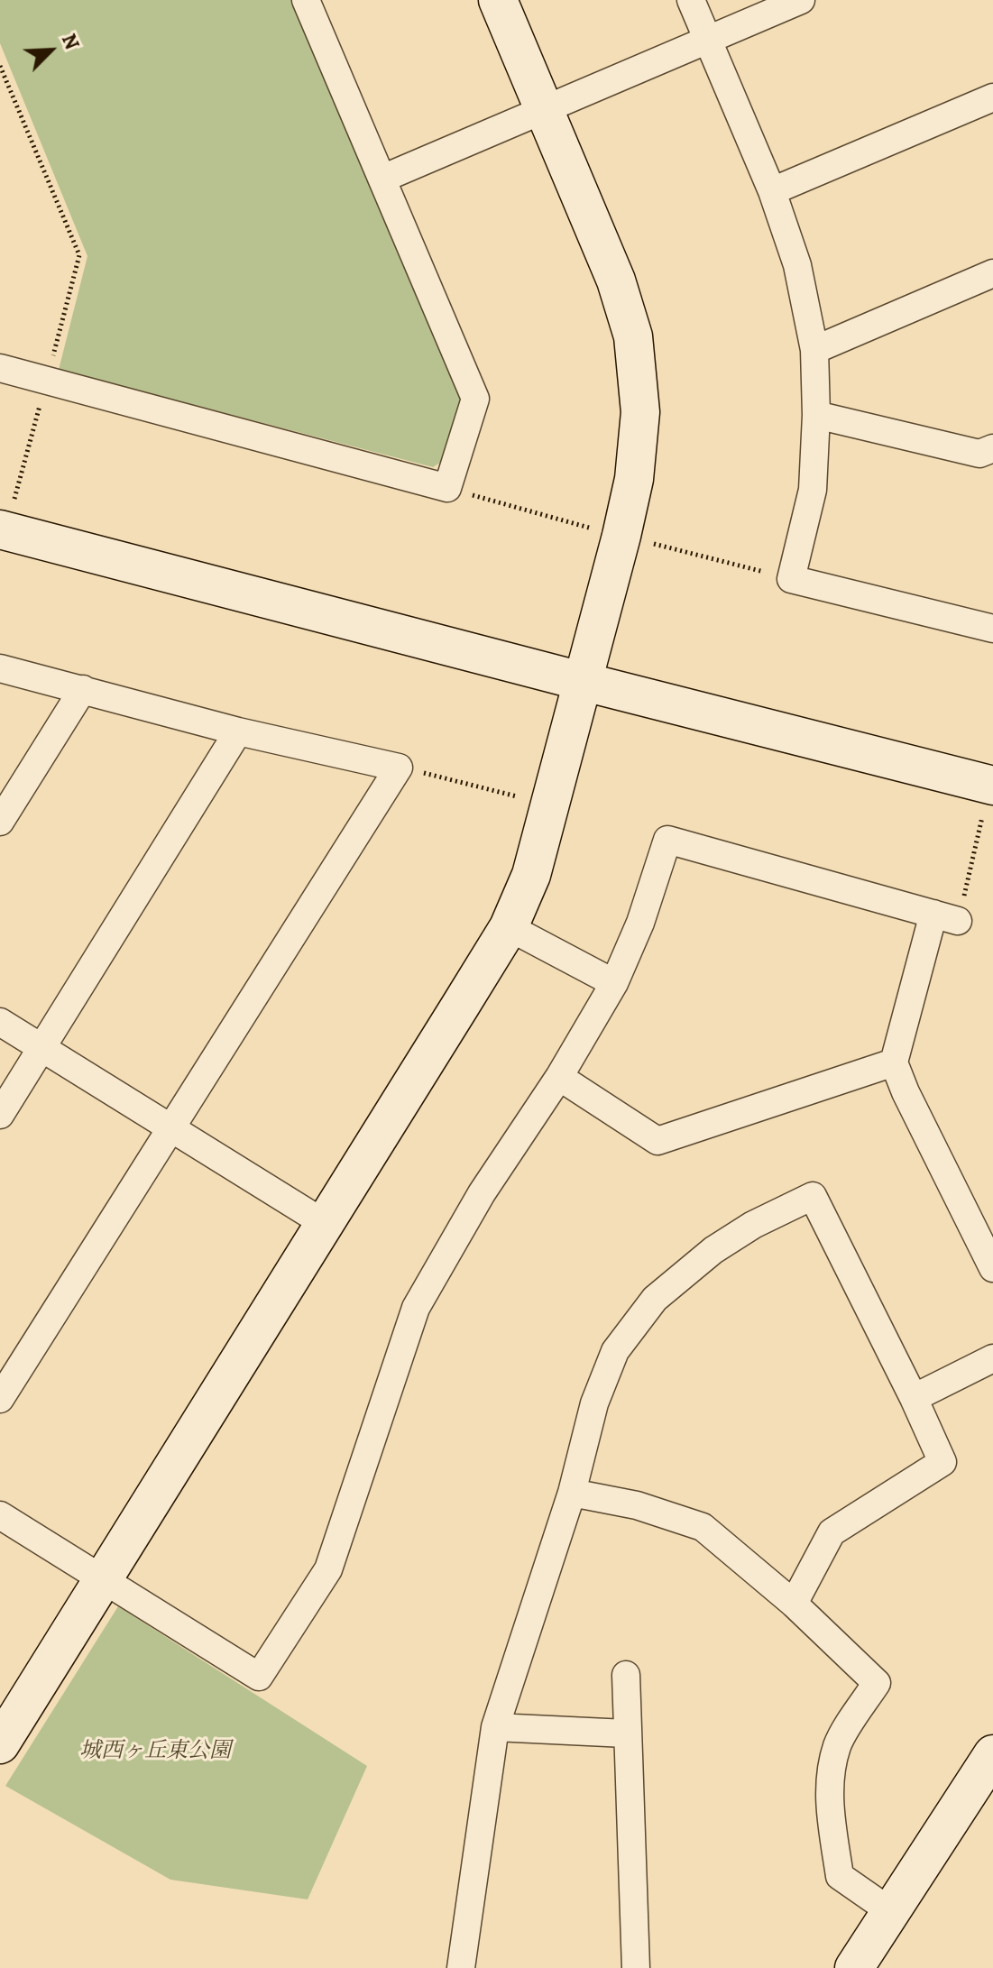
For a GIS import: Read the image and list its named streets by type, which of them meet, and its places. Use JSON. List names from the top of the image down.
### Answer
{
  "parks": ["城西ヶ丘東公園"],
  "north": "top right"
}
